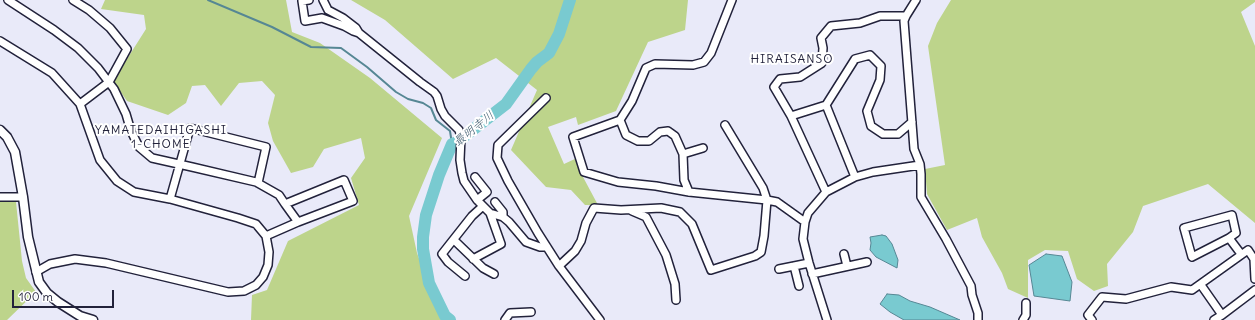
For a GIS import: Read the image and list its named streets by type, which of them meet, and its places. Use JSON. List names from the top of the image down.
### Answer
{
  "districts": ["HIRAISANSO", "YAMATEDAIHIGASHI 1-CHOME"],
  "water": ["最明寺川"],
  "scale_bar": "100 m"
}
